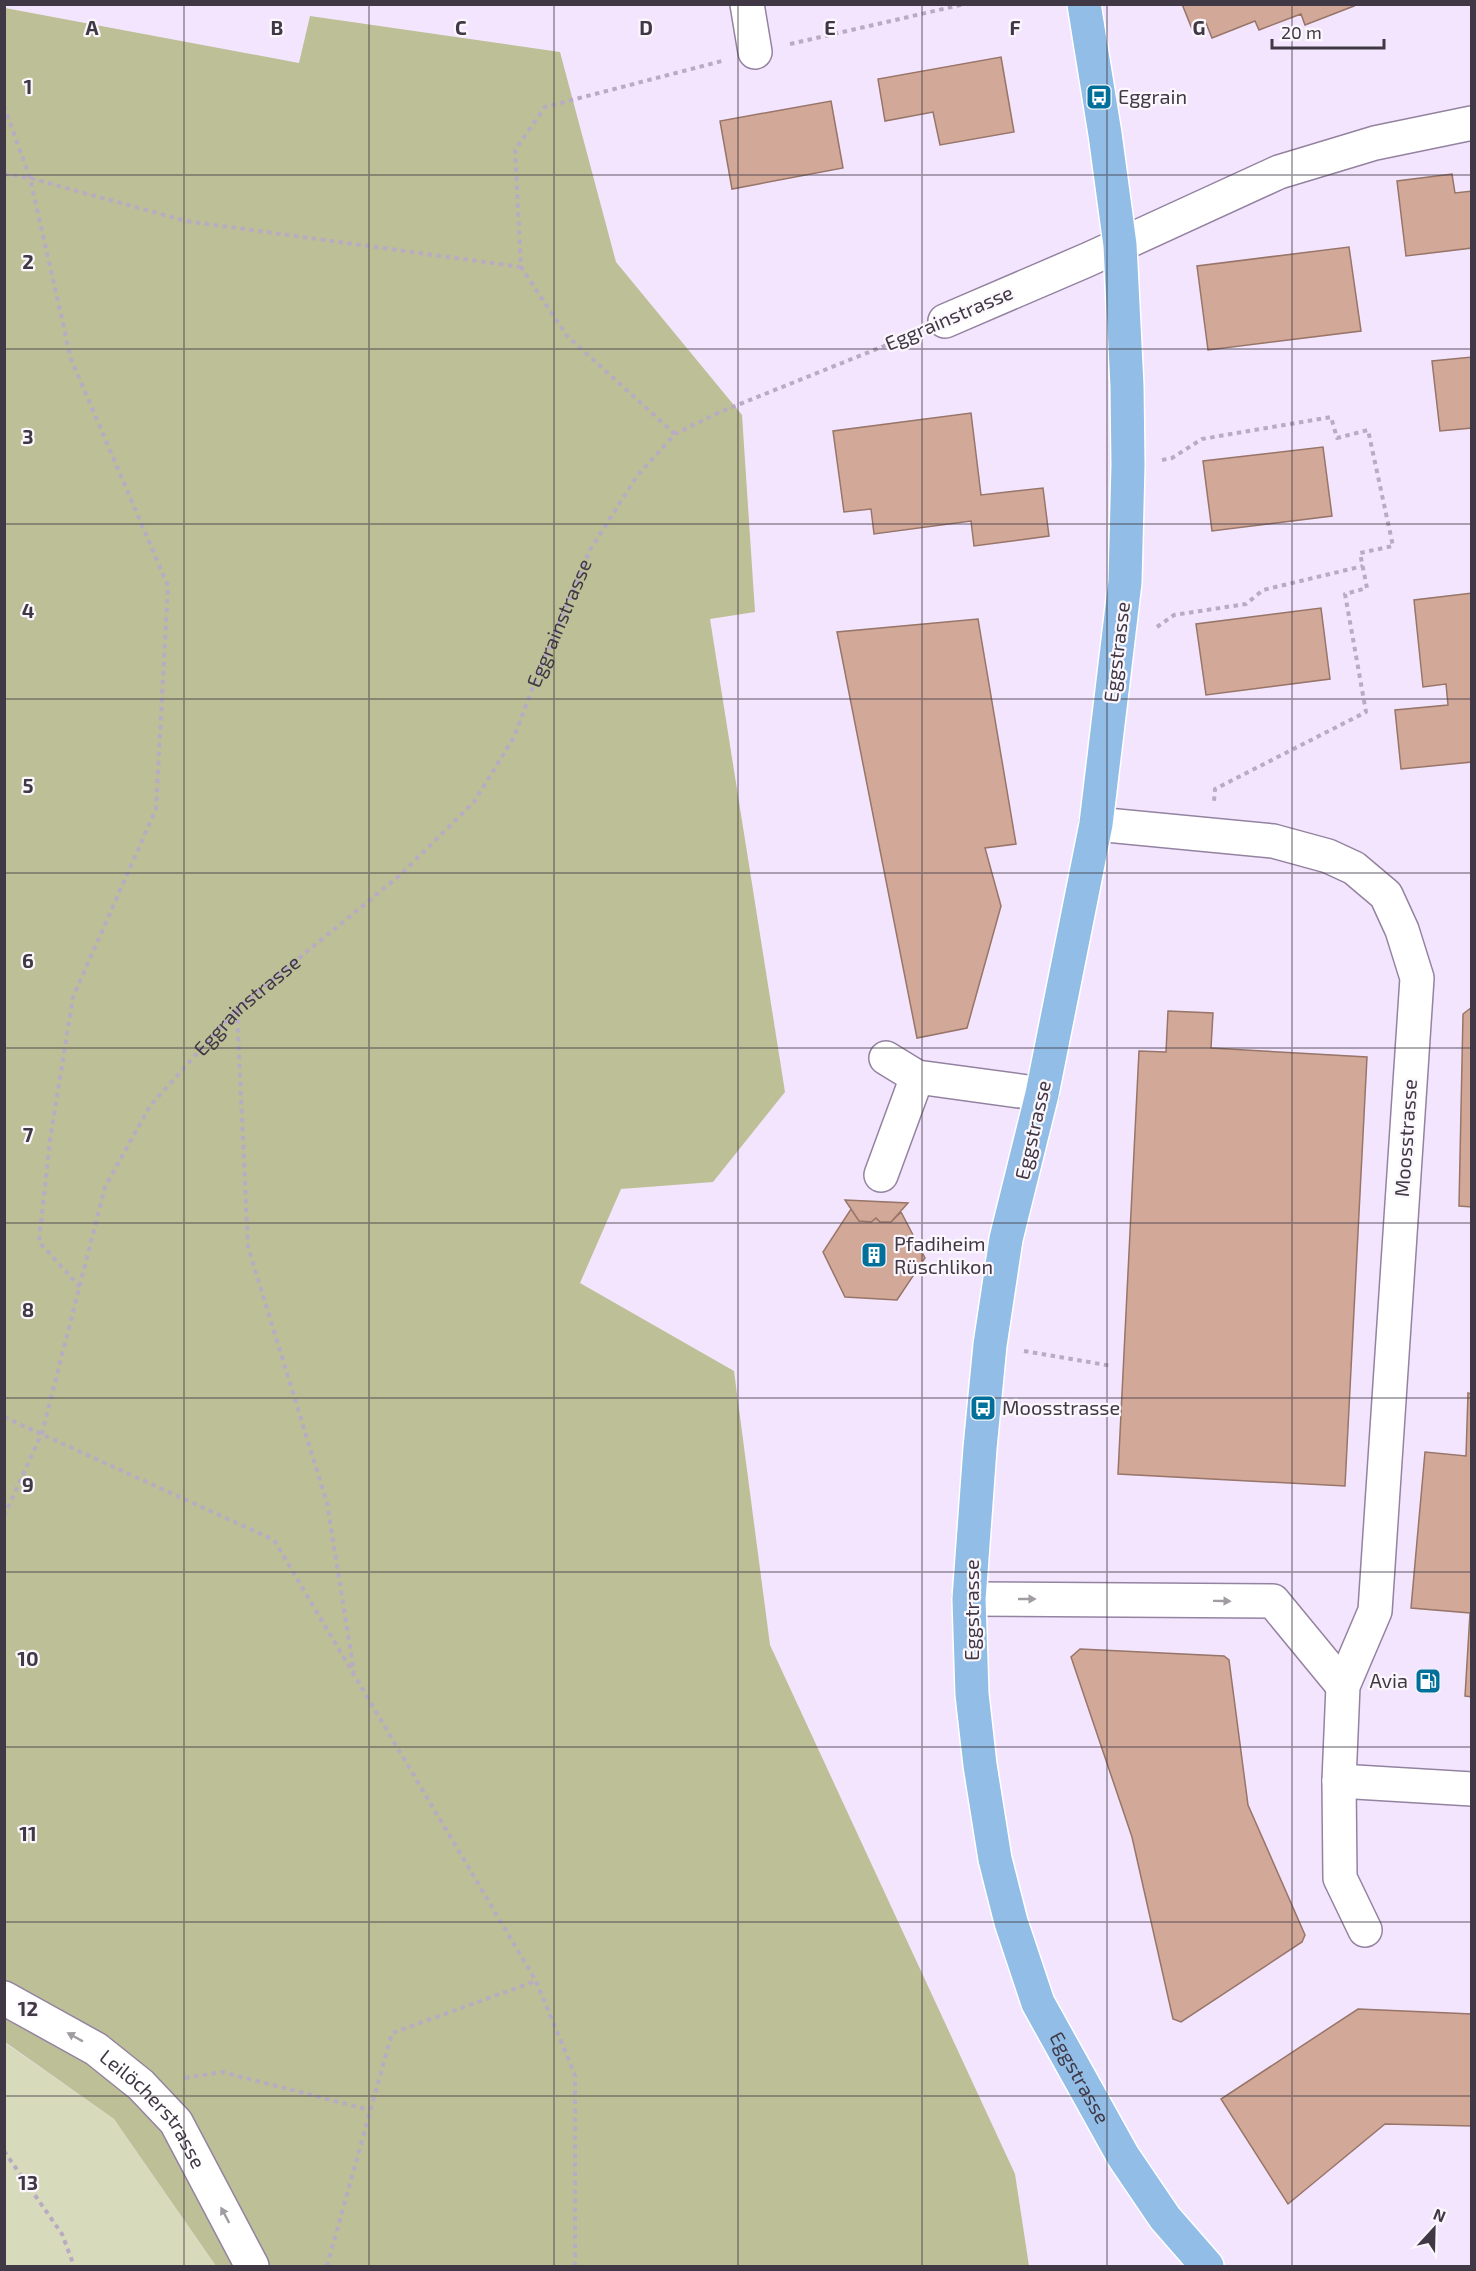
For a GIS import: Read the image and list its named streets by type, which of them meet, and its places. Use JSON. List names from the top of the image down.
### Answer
{
  "streets": {
    "main road": ["Eggstrasse"],
    "street": ["Eggrainstrasse", "Moosstrasse", "Leilöcherstrasse"]
  },
  "crossings": [
    ["Eggrainstrasse", "Eggstrasse"],
    ["Eggstrasse", "Moosstrasse"]
  ],
  "one_way": ["Leilöcherstrasse"],
  "places": {
    "bus stop": ["Eggrain", "Moosstrasse"],
    "building": ["Pfadiheim Rüschlikon"],
    "fuel station": ["Avia"]
  },
  "scale_bar": "20 m",
  "north": "top",
  "grid": {
    "columns": [
      "A",
      "B",
      "C",
      "D",
      "E",
      "F",
      "G"
    ],
    "rows": [
      "1",
      "2",
      "3",
      "4",
      "5",
      "6",
      "7",
      "8",
      "9",
      "10",
      "11",
      "12",
      "13"
    ]
  }
}
